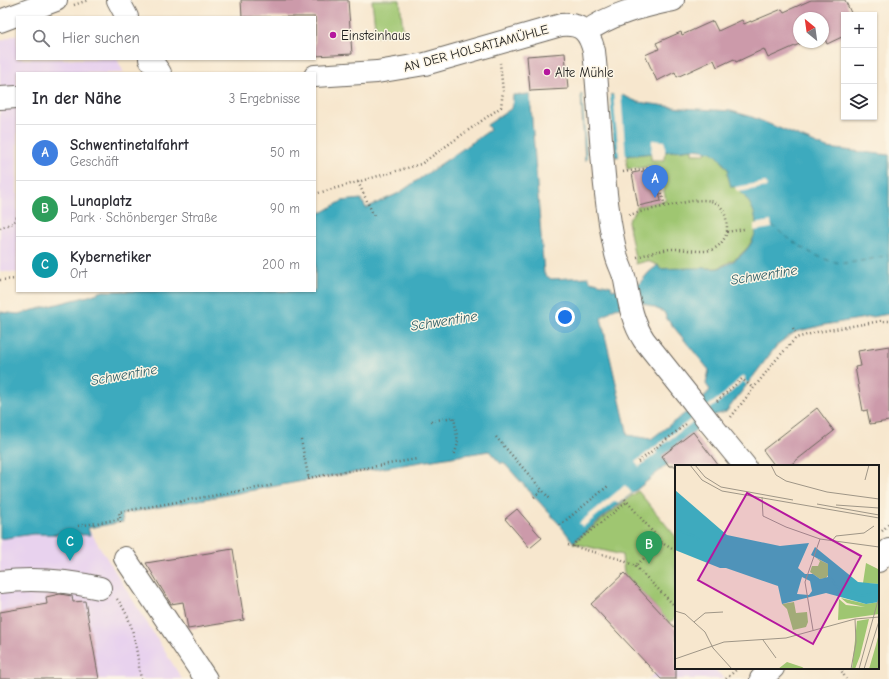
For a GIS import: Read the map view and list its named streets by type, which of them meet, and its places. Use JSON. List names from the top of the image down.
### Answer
{
  "streets": {
    "street": ["AN DER HOLSATIAMÜHLE"]
  },
  "water": ["Schwentine"],
  "places": ["Einsteinhaus", "Alte Mühle"],
  "north": "top left",
  "page": {
    "map_buttons": ["+", "−"],
    "search": "Hier suchen",
    "heading": ["In der Nähe", "3 Ergebnisse"],
    "list": [
      {
        "mark": "A",
        "name": "Schwentinetalfahrt",
        "note": "Geschäft",
        "value": "50 m"
      },
      {
        "mark": "B",
        "name": "Lunaplatz",
        "note": "Park · Schönberger Straße",
        "value": "90 m"
      },
      {
        "mark": "C",
        "name": "Kybernetiker",
        "note": "Ort",
        "value": "200 m"
      }
    ],
    "pins": ["A", "C", "B"]
  }
}
